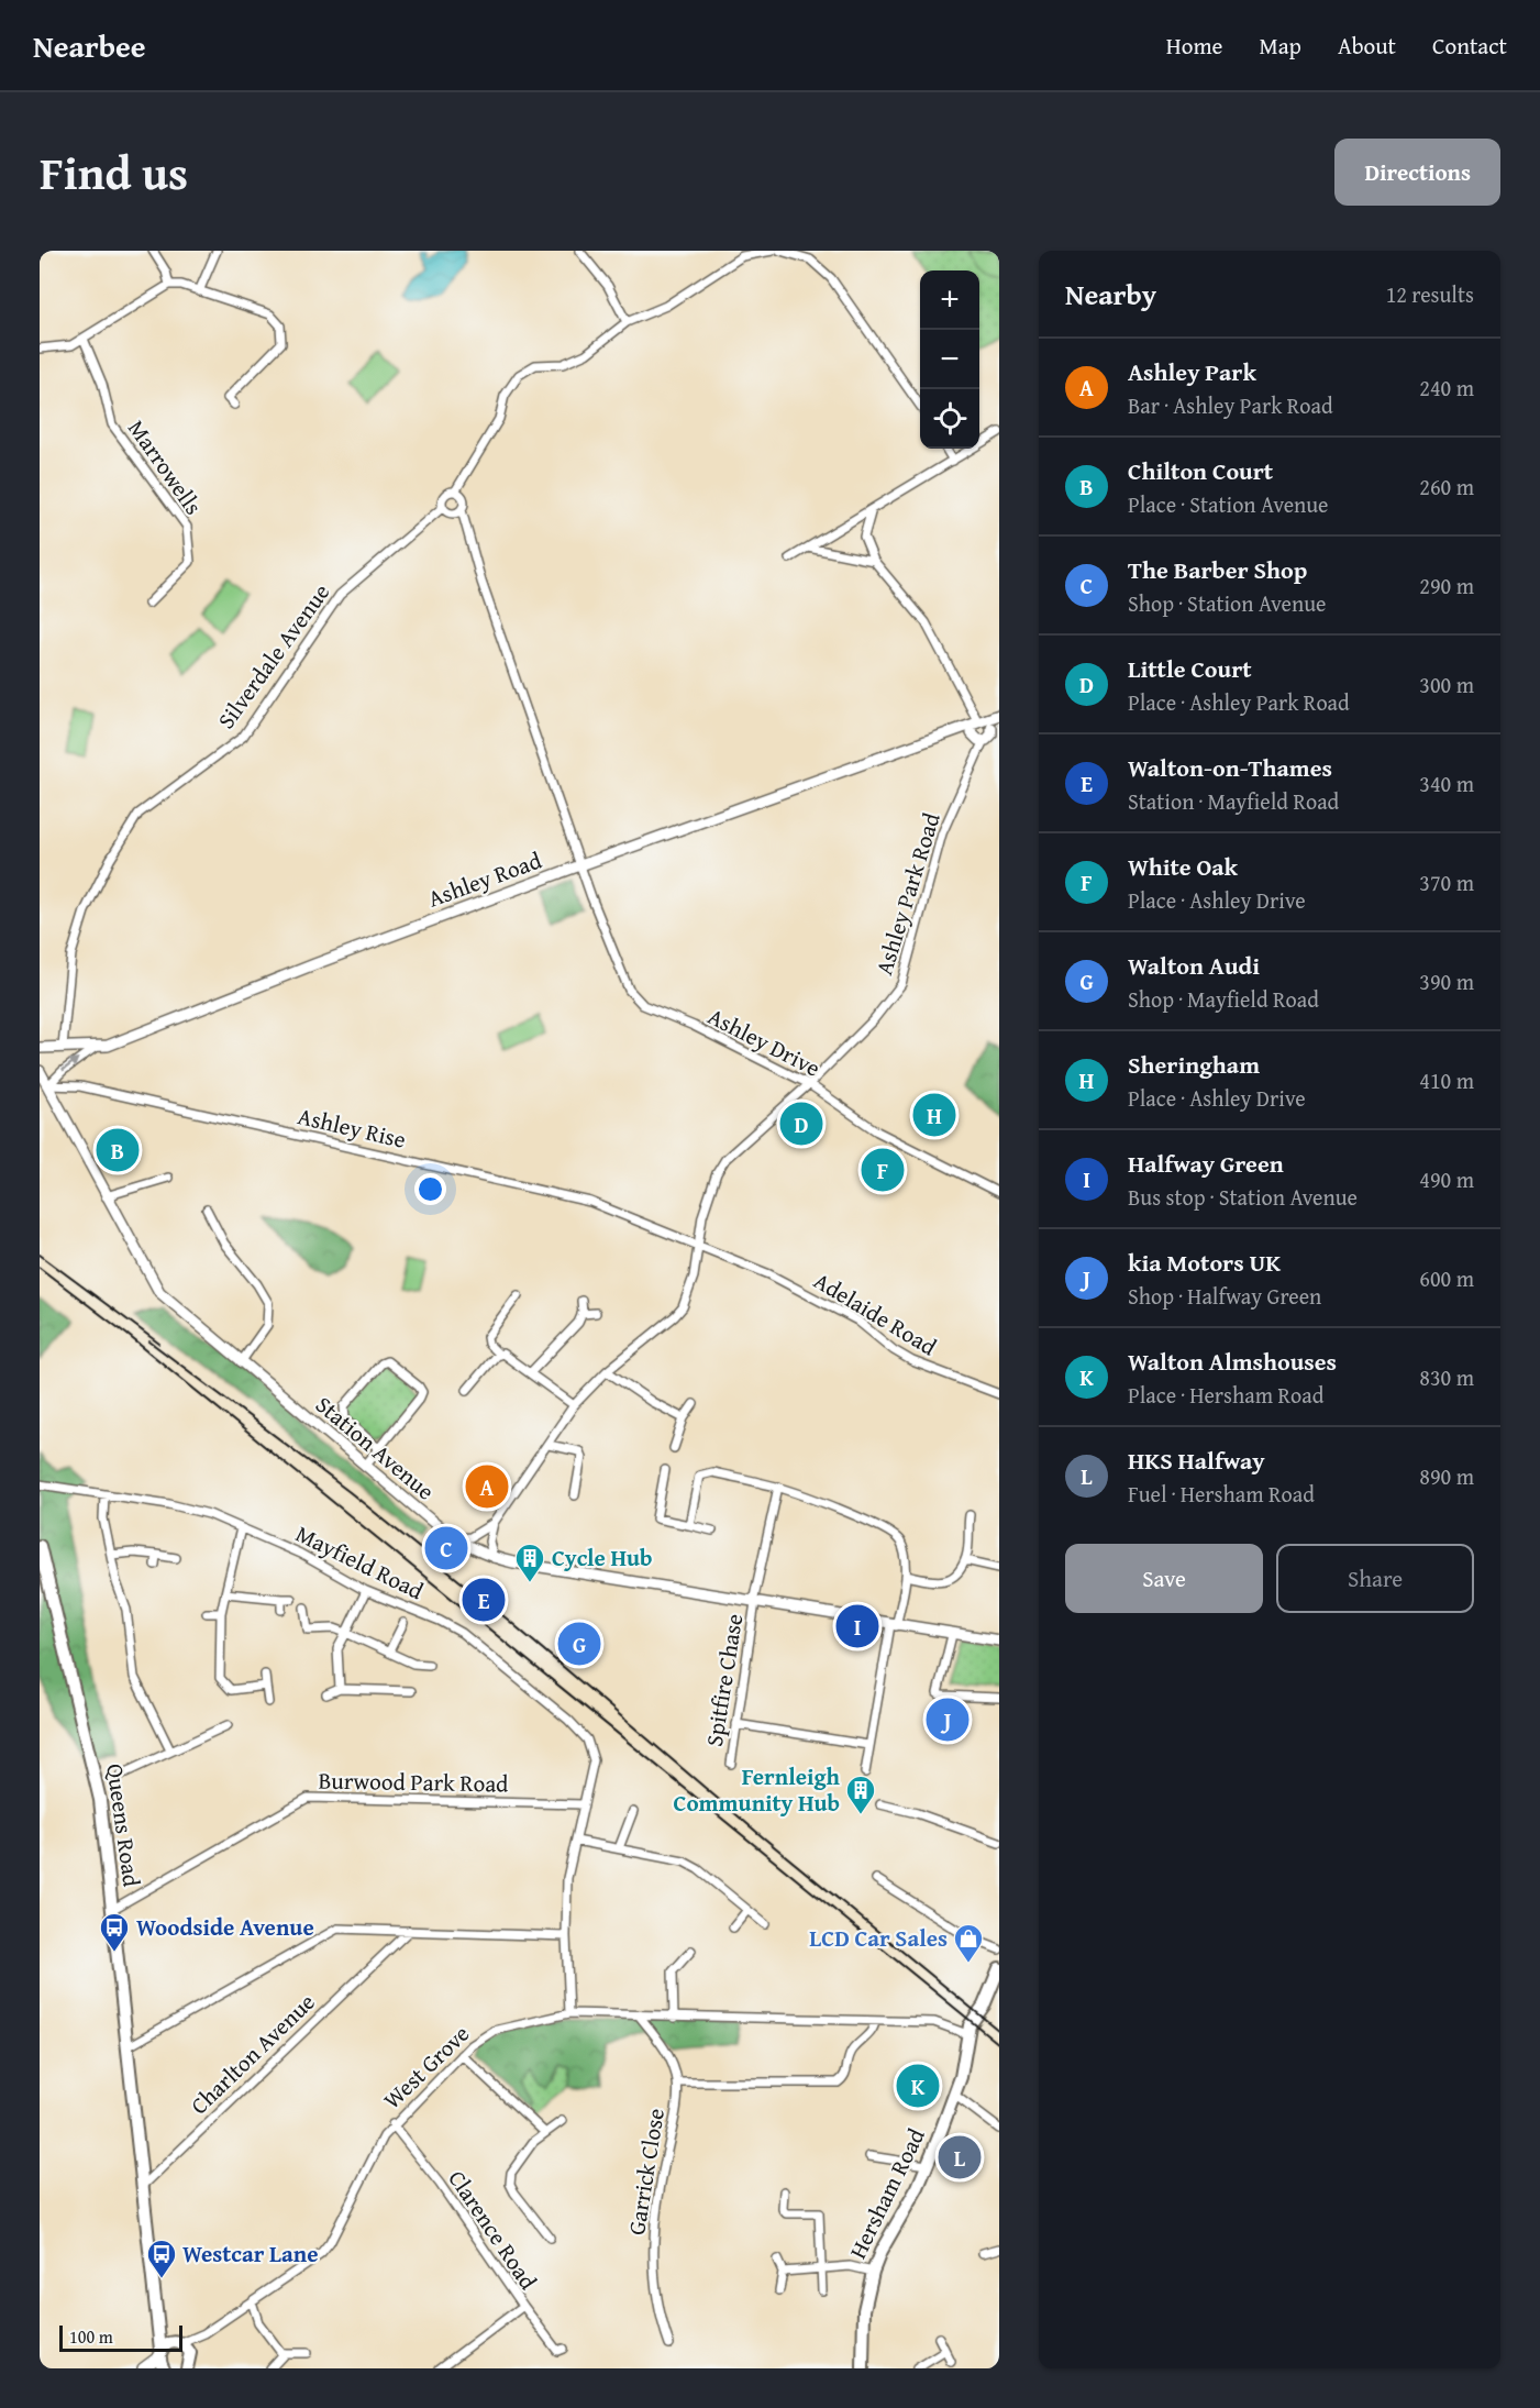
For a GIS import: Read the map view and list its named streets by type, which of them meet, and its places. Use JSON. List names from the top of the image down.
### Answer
{
  "streets": {
    "main road": ["Queens Road", "Hersham Road"],
    "street": [
      "Marrowells",
      "Silverdale Avenue",
      "Ashley Road",
      "Ashley Park Road",
      "Ashley Drive",
      "Ashley Rise",
      "Adelaide Road",
      "Station Avenue",
      "Mayfield Road",
      "Spitfire Chase",
      "Burwood Park Road",
      "Charlton Avenue",
      "West Grove",
      "Garrick Close",
      "Clarence Road"
    ]
  },
  "crossings": [
    ["Silverdale Avenue", "Ashley Road"],
    ["Ashley Road", "Ashley Park Road"],
    ["Ashley Road", "Ashley Drive"],
    ["Ashley Park Road", "Ashley Drive"],
    ["Ashley Park Road", "Ashley Rise"],
    ["Ashley Park Road", "Adelaide Road"],
    ["Ashley Park Road", "Station Avenue"],
    ["Ashley Rise", "Adelaide Road"],
    ["Ashley Rise", "Station Avenue"],
    ["Station Avenue", "Spitfire Chase"],
    ["Mayfield Road", "Burwood Park Road"],
    ["Mayfield Road", "West Grove"],
    ["Burwood Park Road", "Queens Road"],
    ["Queens Road", "Charlton Avenue"],
    ["Queens Road", "West Grove"],
    ["West Grove", "Garrick Close"],
    ["West Grove", "Hersham Road"],
    ["West Grove", "Clarence Road"]
  ],
  "places": {
    "building": ["Cycle Hub", "Fernleigh Community Hub"],
    "bus stop": ["Woodside Avenue", "Westcar Lane"],
    "shop": ["LCD Car Sales"]
  },
  "scale_bar": "100 m",
  "page": {
    "header": "Nearbee",
    "nav": [
      "Home",
      "Map",
      "About",
      "Contact"
    ],
    "title": "Find us",
    "buttons": [
      "Directions",
      ["Save", "Share"]
    ],
    "heading": ["Nearby", "12 results"],
    "map_buttons": ["+", "−"],
    "list": [
      {
        "mark": "A",
        "name": "Ashley Park",
        "note": "Bar · Ashley Park Road",
        "value": "240 m"
      },
      {
        "mark": "B",
        "name": "Chilton Court",
        "note": "Place · Station Avenue",
        "value": "260 m"
      },
      {
        "mark": "C",
        "name": "The Barber Shop",
        "note": "Shop · Station Avenue",
        "value": "290 m"
      },
      {
        "mark": "D",
        "name": "Little Court",
        "note": "Place · Ashley Park Road",
        "value": "300 m"
      },
      {
        "mark": "E",
        "name": "Walton-on-Thames",
        "note": "Station · Mayfield Road",
        "value": "340 m"
      },
      {
        "mark": "F",
        "name": "White Oak",
        "note": "Place · Ashley Drive",
        "value": "370 m"
      },
      {
        "mark": "G",
        "name": "Walton Audi",
        "note": "Shop · Mayfield Road",
        "value": "390 m"
      },
      {
        "mark": "H",
        "name": "Sheringham",
        "note": "Place · Ashley Drive",
        "value": "410 m"
      },
      {
        "mark": "I",
        "name": "Halfway Green",
        "note": "Bus stop · Station Avenue",
        "value": "490 m"
      },
      {
        "mark": "J",
        "name": "kia Motors UK",
        "note": "Shop · Halfway Green",
        "value": "600 m"
      },
      {
        "mark": "K",
        "name": "Walton Almshouses",
        "note": "Place · Hersham Road",
        "value": "830 m"
      },
      {
        "mark": "L",
        "name": "HKS Halfway",
        "note": "Fuel · Hersham Road",
        "value": "890 m"
      }
    ],
    "pins": [
      "H",
      "D",
      "B",
      "F",
      "A",
      "C",
      "E",
      "I",
      "G",
      "J",
      "K",
      "L"
    ],
    "scale": "100 m"
  }
}
